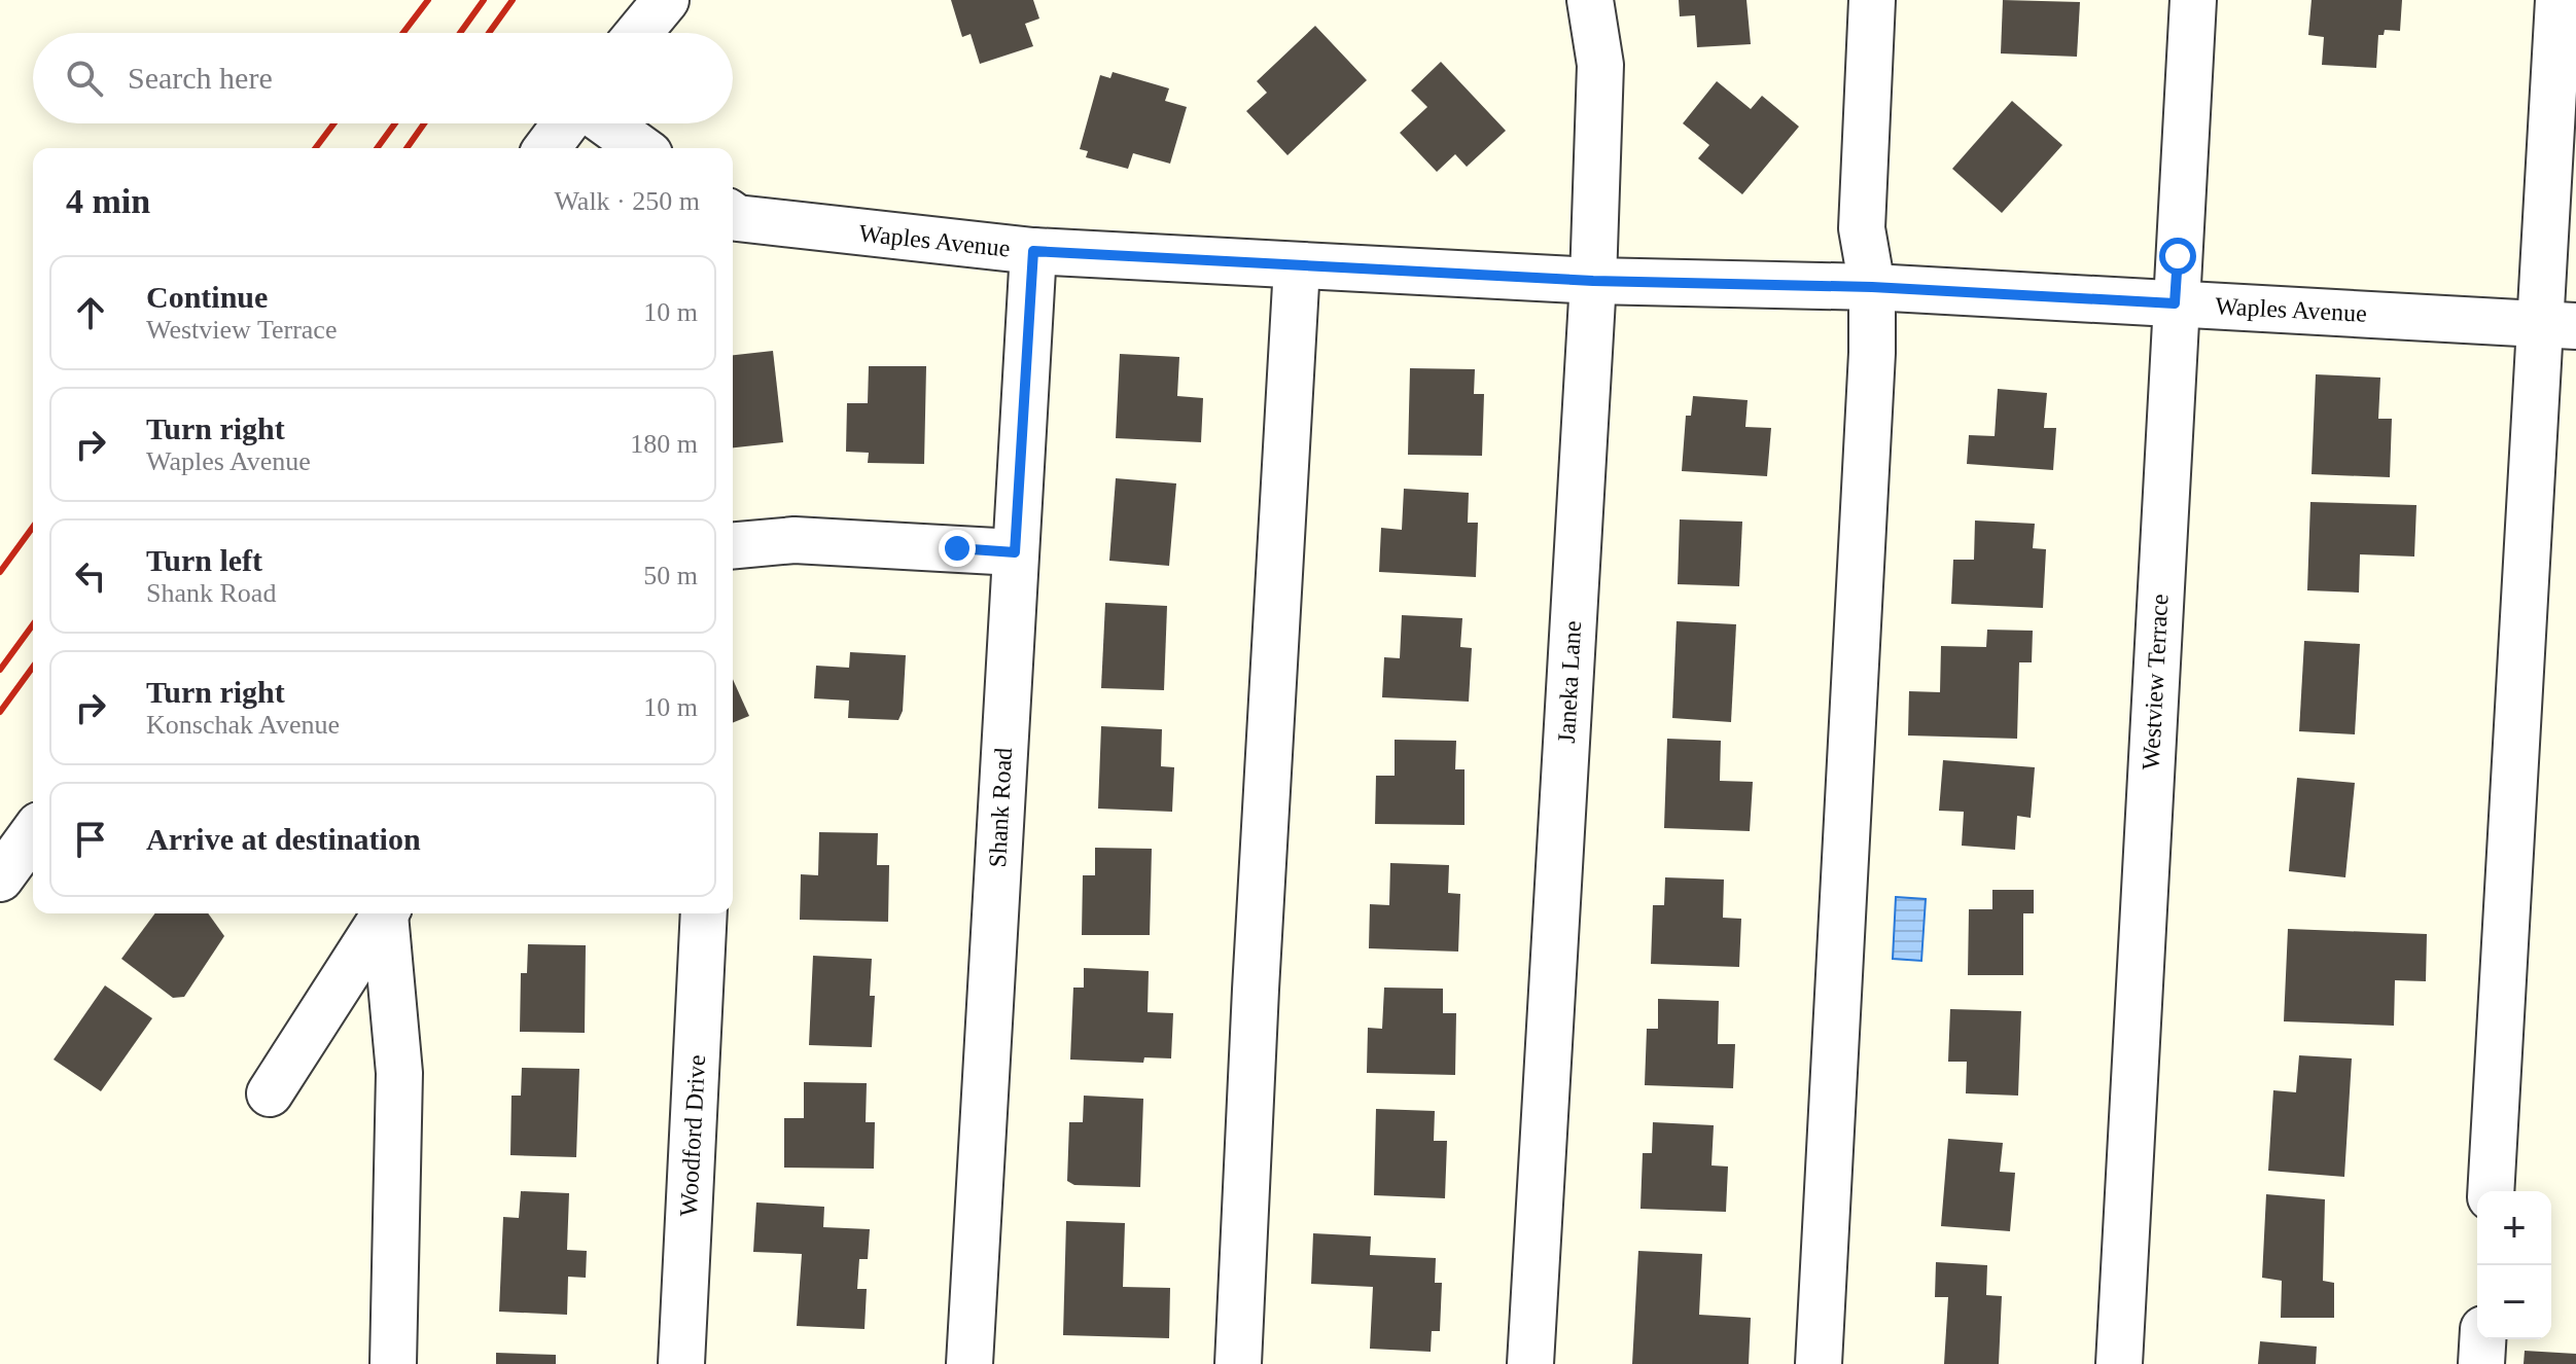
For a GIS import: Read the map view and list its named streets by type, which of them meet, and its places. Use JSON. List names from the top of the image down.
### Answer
{
  "streets": {
    "street": [
      "Waples Avenue",
      "Janeka Lane",
      "Westview Terrace",
      "Shank Road",
      "Woodford Drive"
    ]
  },
  "crossings": [
    ["Waples Avenue", "Janeka Lane"],
    ["Waples Avenue", "Westview Terrace"],
    ["Waples Avenue", "Shank Road"]
  ],
  "page": {
    "search": "Search here",
    "heading": ["4 min", "Walk · 250 m"],
    "list": [
      ["Continue", "Westview Terrace", "10 m"],
      ["Turn right", "Waples Avenue", "180 m"],
      ["Turn left", "Shank Road", "50 m"],
      ["Turn right", "Konschak Avenue", "10 m"],
      "Arrive at destination"
    ],
    "map_buttons": ["+", "−"]
  }
}
